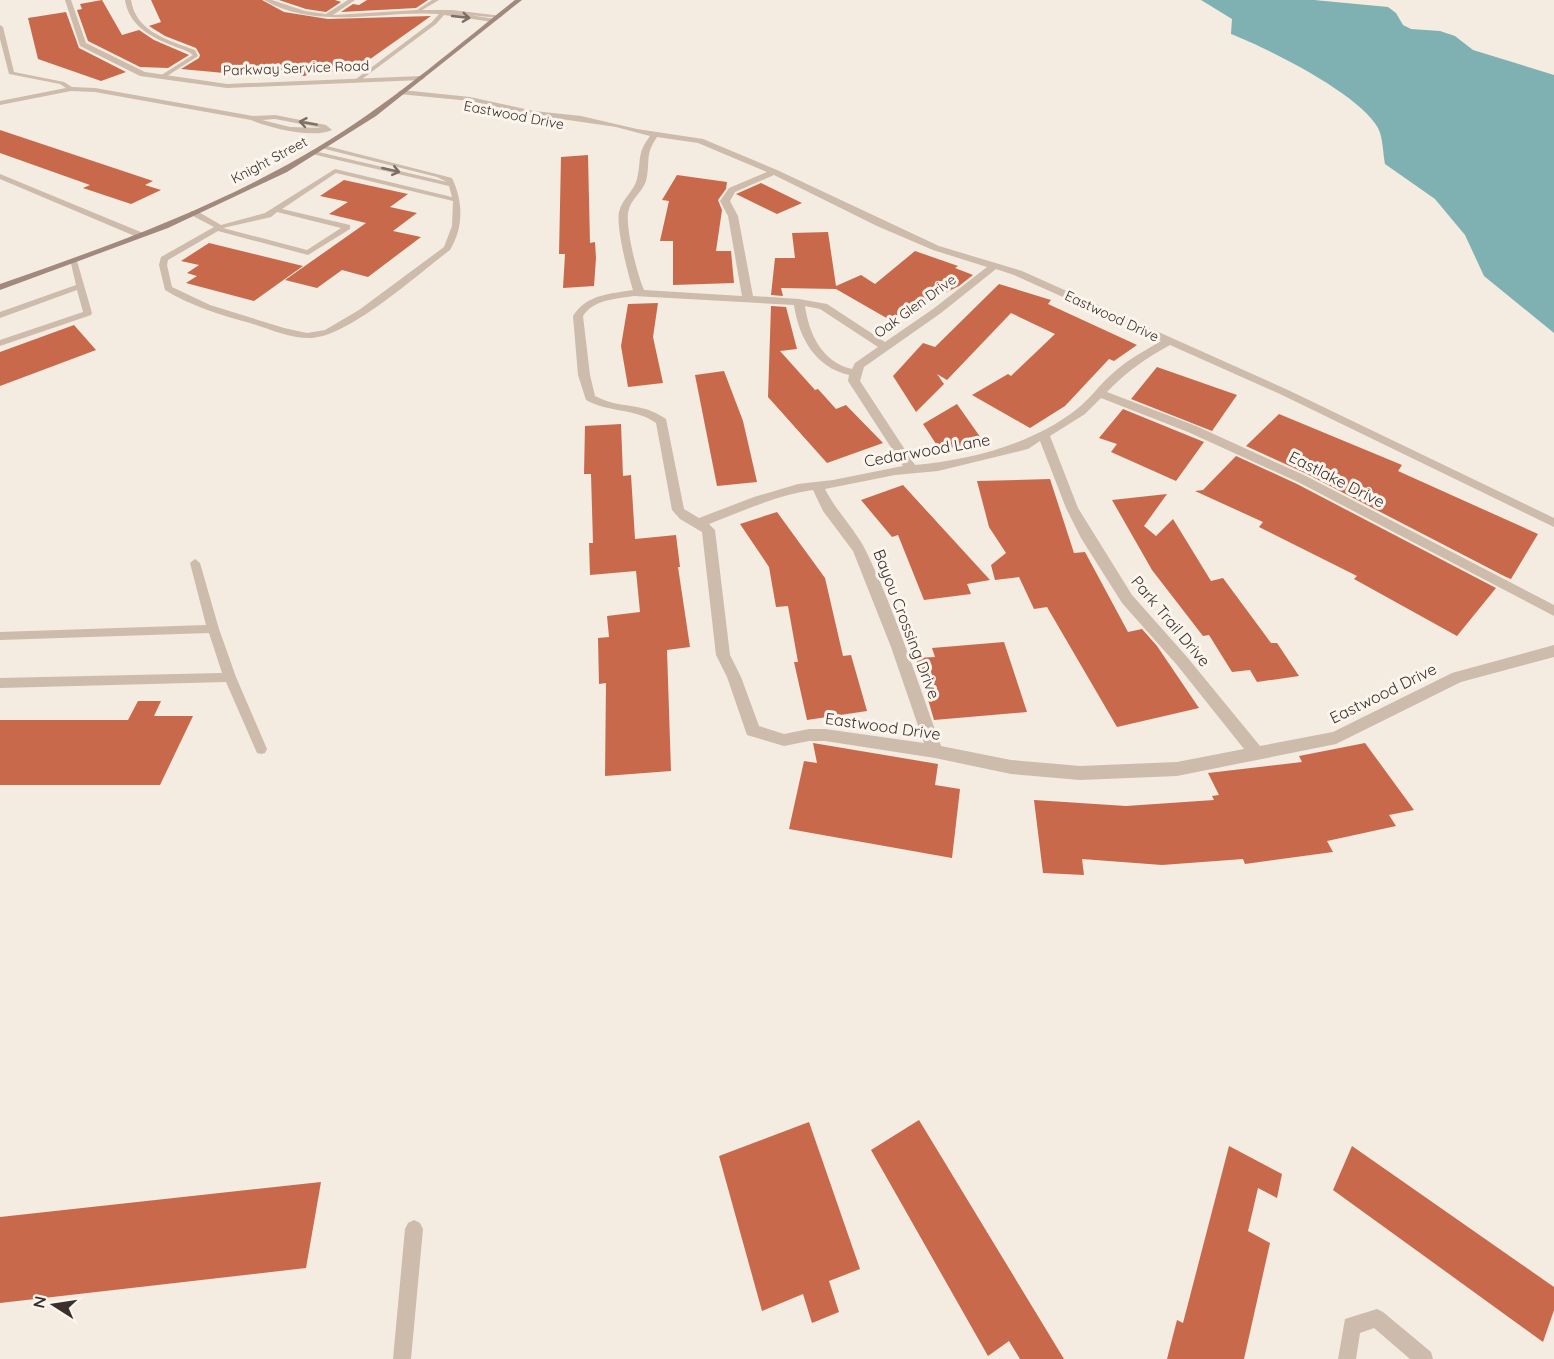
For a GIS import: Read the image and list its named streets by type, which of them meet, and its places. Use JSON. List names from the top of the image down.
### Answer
{
  "streets": {
    "street": [
      "Parkway Service Road",
      "Eastwood Drive",
      "Knight Street",
      "Oak Glen Drive",
      "Cedarwood Lane",
      "Eastlake Drive",
      "Park Trail Drive",
      "Bayou Crossing Drive"
    ]
  },
  "crossings": [
    ["Parkway Service Road", "Knight Street"],
    ["Eastwood Drive", "Knight Street"],
    ["Eastwood Drive", "Oak Glen Drive"],
    ["Eastwood Drive", "Cedarwood Lane"],
    ["Eastwood Drive", "Park Trail Drive"],
    ["Eastwood Drive", "Bayou Crossing Drive"],
    ["Cedarwood Lane", "Eastlake Drive"],
    ["Cedarwood Lane", "Park Trail Drive"],
    ["Cedarwood Lane", "Bayou Crossing Drive"]
  ],
  "north": "left"
}
